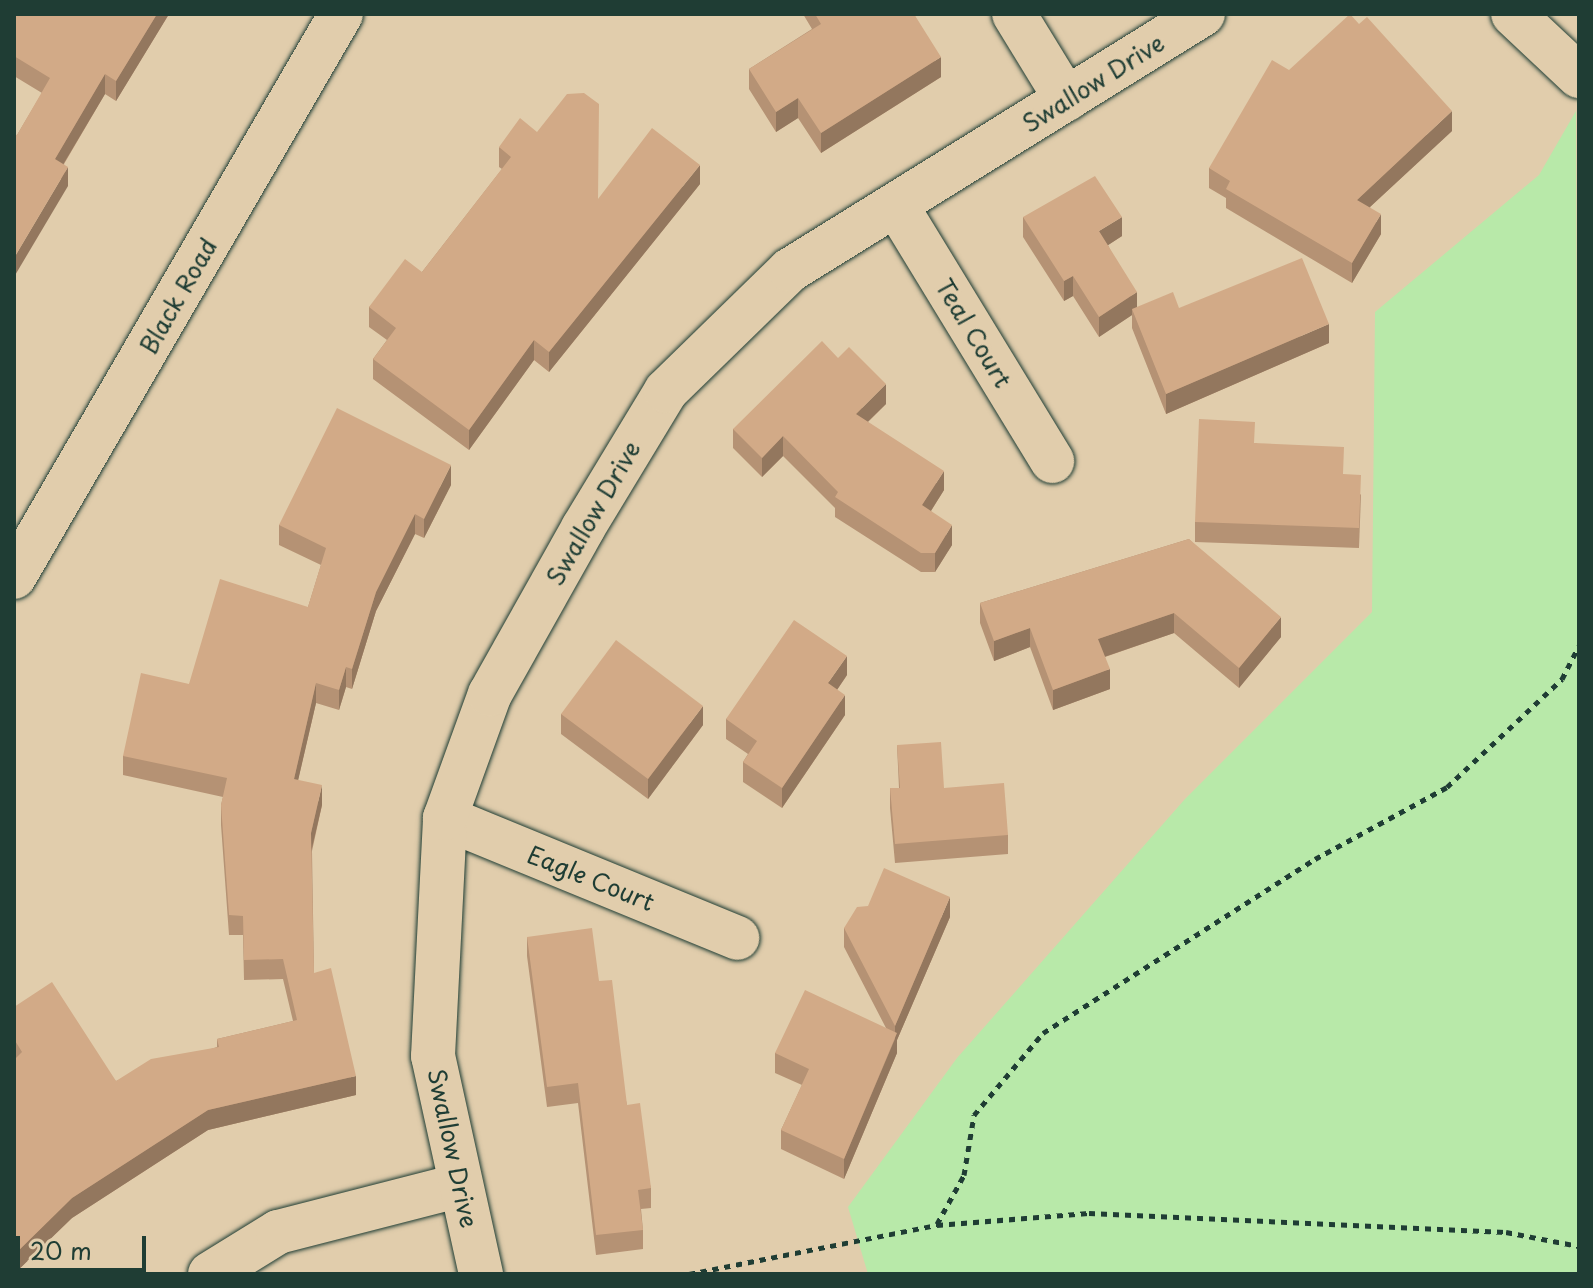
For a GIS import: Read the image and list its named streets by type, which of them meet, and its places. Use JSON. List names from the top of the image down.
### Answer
{
  "streets": {
    "street": [
      "Swallow Drive",
      "Black Road",
      "Teal Court",
      "Eagle Court"
    ]
  },
  "crossings": [
    ["Swallow Drive", "Teal Court"],
    ["Swallow Drive", "Eagle Court"]
  ],
  "scale_bar": "20 m"
}
